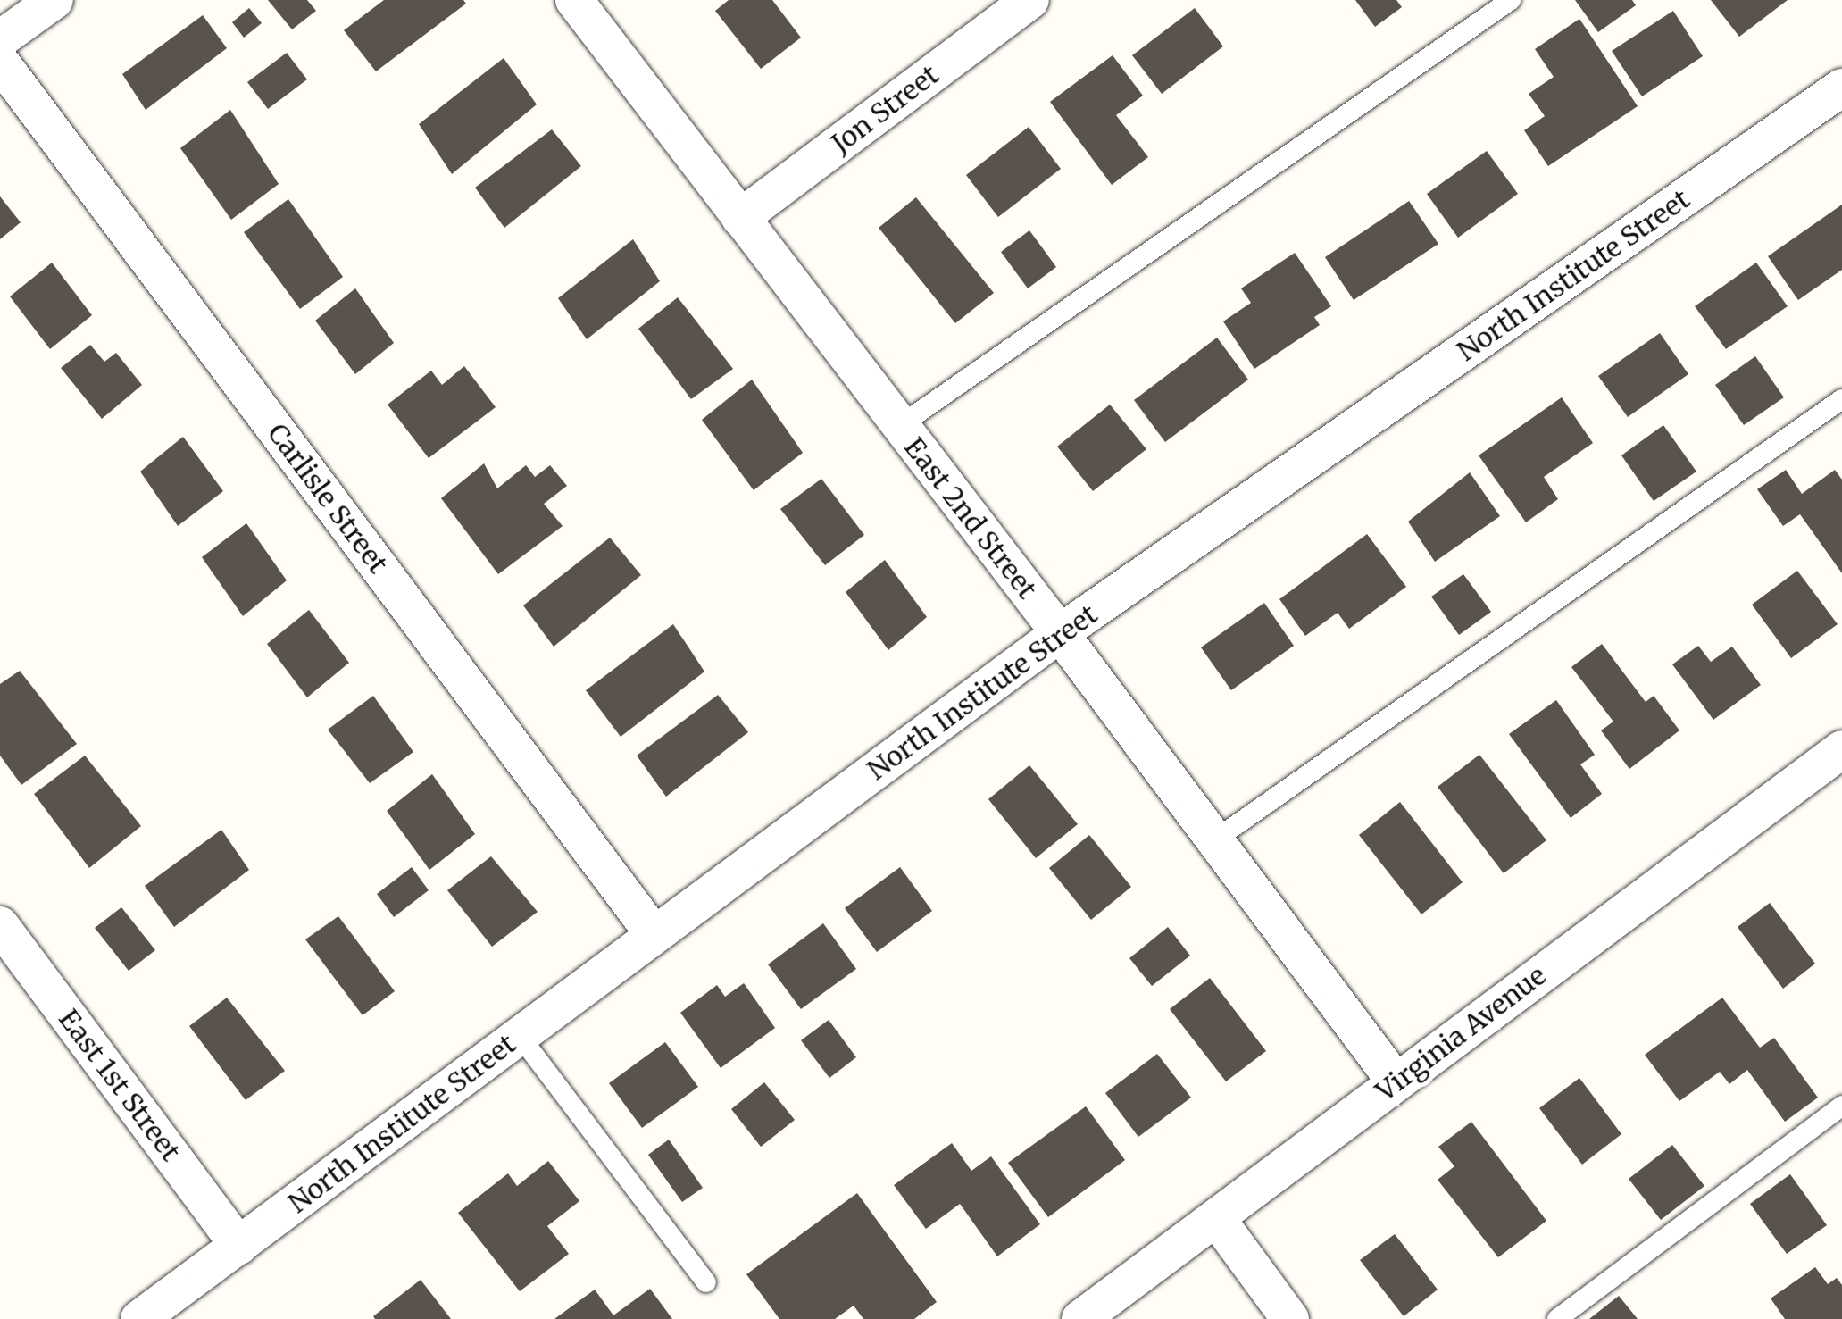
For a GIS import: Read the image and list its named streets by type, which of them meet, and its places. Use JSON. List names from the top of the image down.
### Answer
{
  "streets": {
    "street": [
      "Jon Street",
      "North Institute Street",
      "Carlisle Street",
      "East 2nd Street",
      "Virginia Avenue",
      "East 1st Street"
    ]
  },
  "crossings": [
    ["Jon Street", "East 2nd Street"],
    ["North Institute Street", "Carlisle Street"],
    ["North Institute Street", "East 2nd Street"],
    ["North Institute Street", "East 1st Street"],
    ["East 2nd Street", "Virginia Avenue"]
  ]
}
